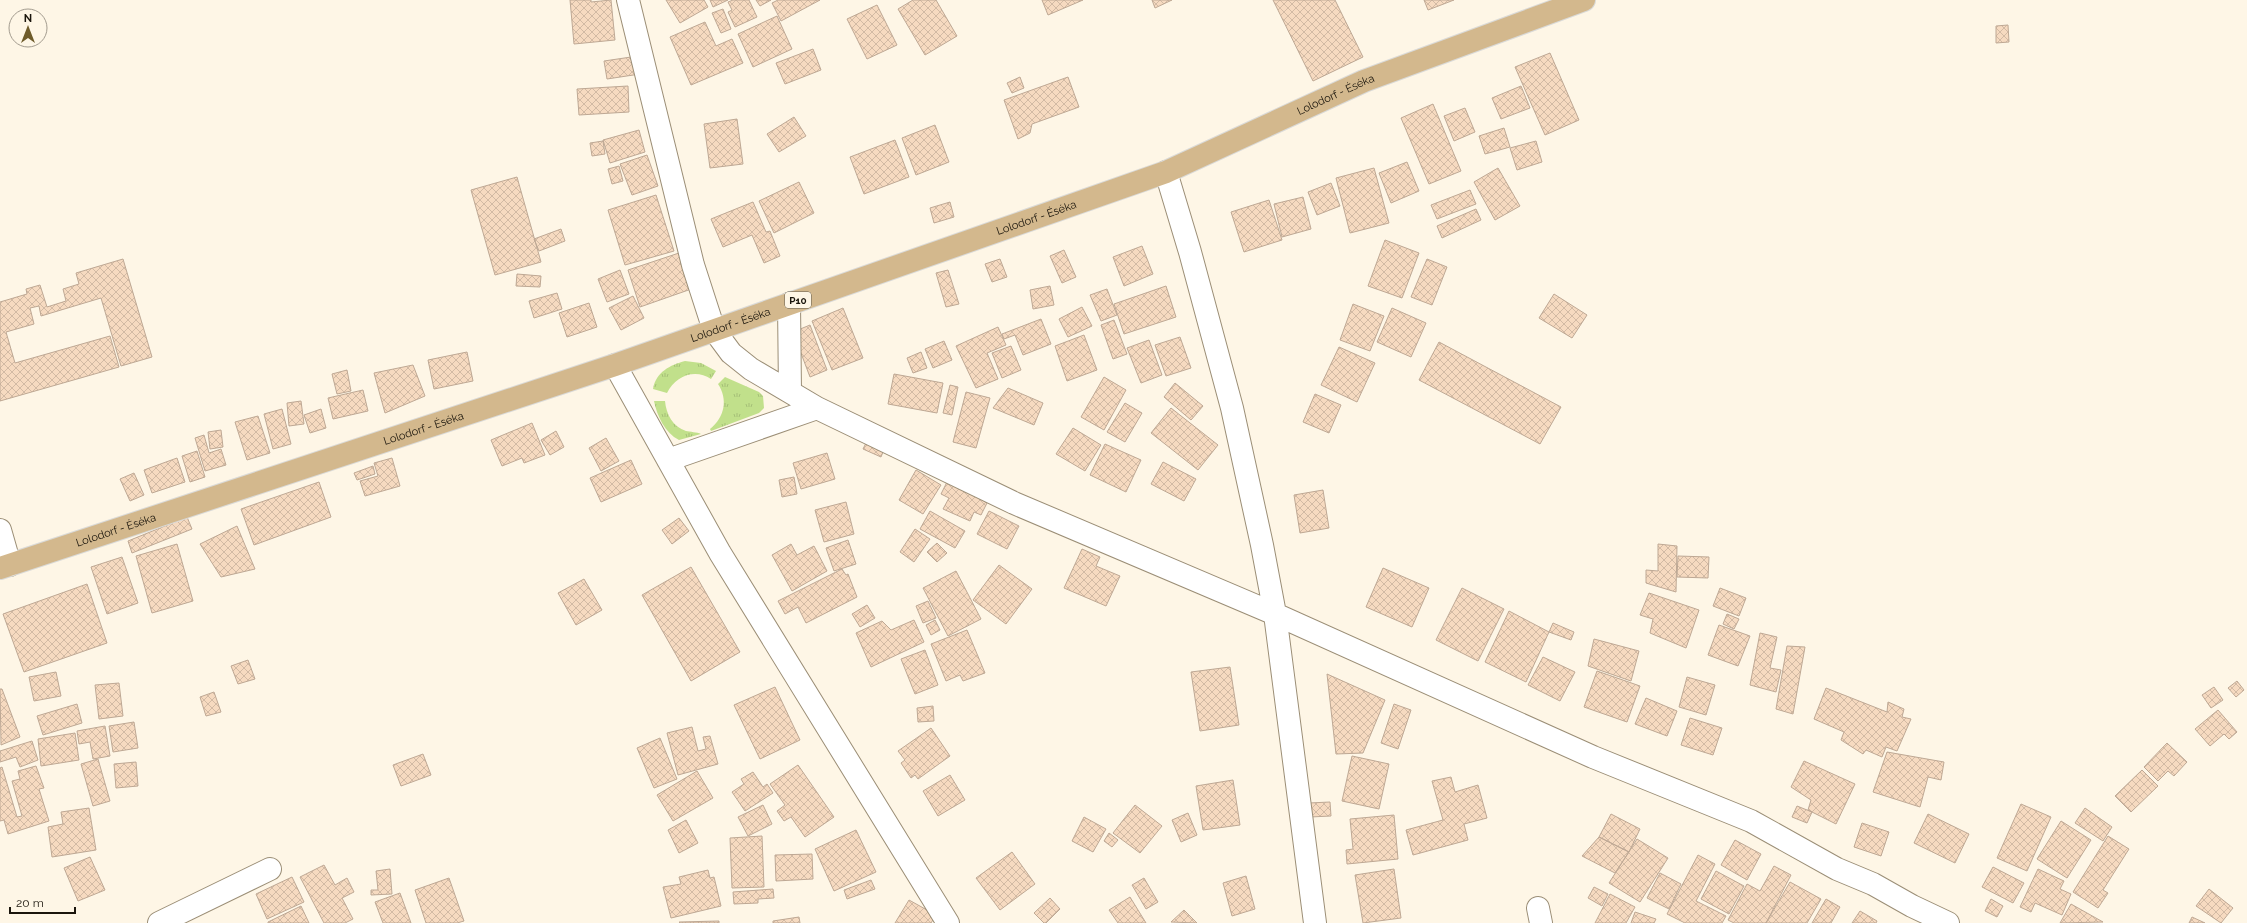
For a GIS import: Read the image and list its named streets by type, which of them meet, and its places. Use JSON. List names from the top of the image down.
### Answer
{
  "streets": {
    "main road": ["Lolodorf - Éséka", "P10"]
  },
  "scale_bar": "20 m",
  "north": "top"
}
